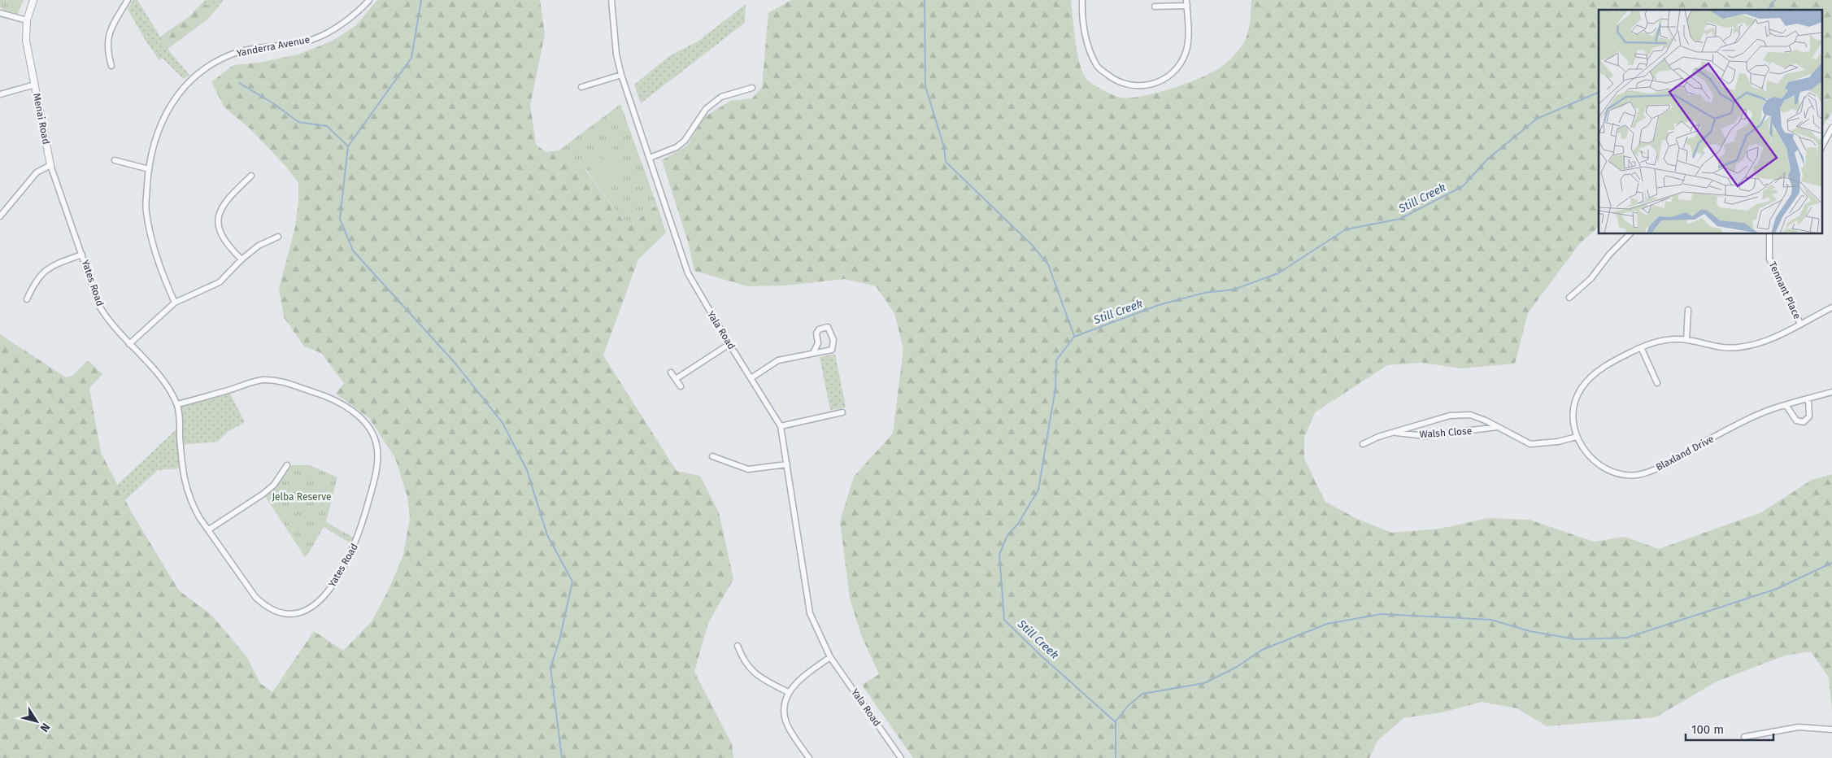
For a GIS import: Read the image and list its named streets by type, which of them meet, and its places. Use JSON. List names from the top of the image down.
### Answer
{
  "streets": {
    "street": [
      "Yanderra Avenue",
      "Menai Road",
      "Yates Road",
      "Tennant Place",
      "Yala Road",
      "Walsh Close",
      "Blaxland Drive"
    ]
  },
  "crossings": [
    ["Menai Road", "Yates Road"],
    ["Tennant Place", "Blaxland Drive"],
    ["Walsh Close", "Blaxland Drive"]
  ],
  "water": ["Still Creek"],
  "parks": ["Jelba Reserve"],
  "scale_bar": "100 m",
  "north": "bottom right"
}
